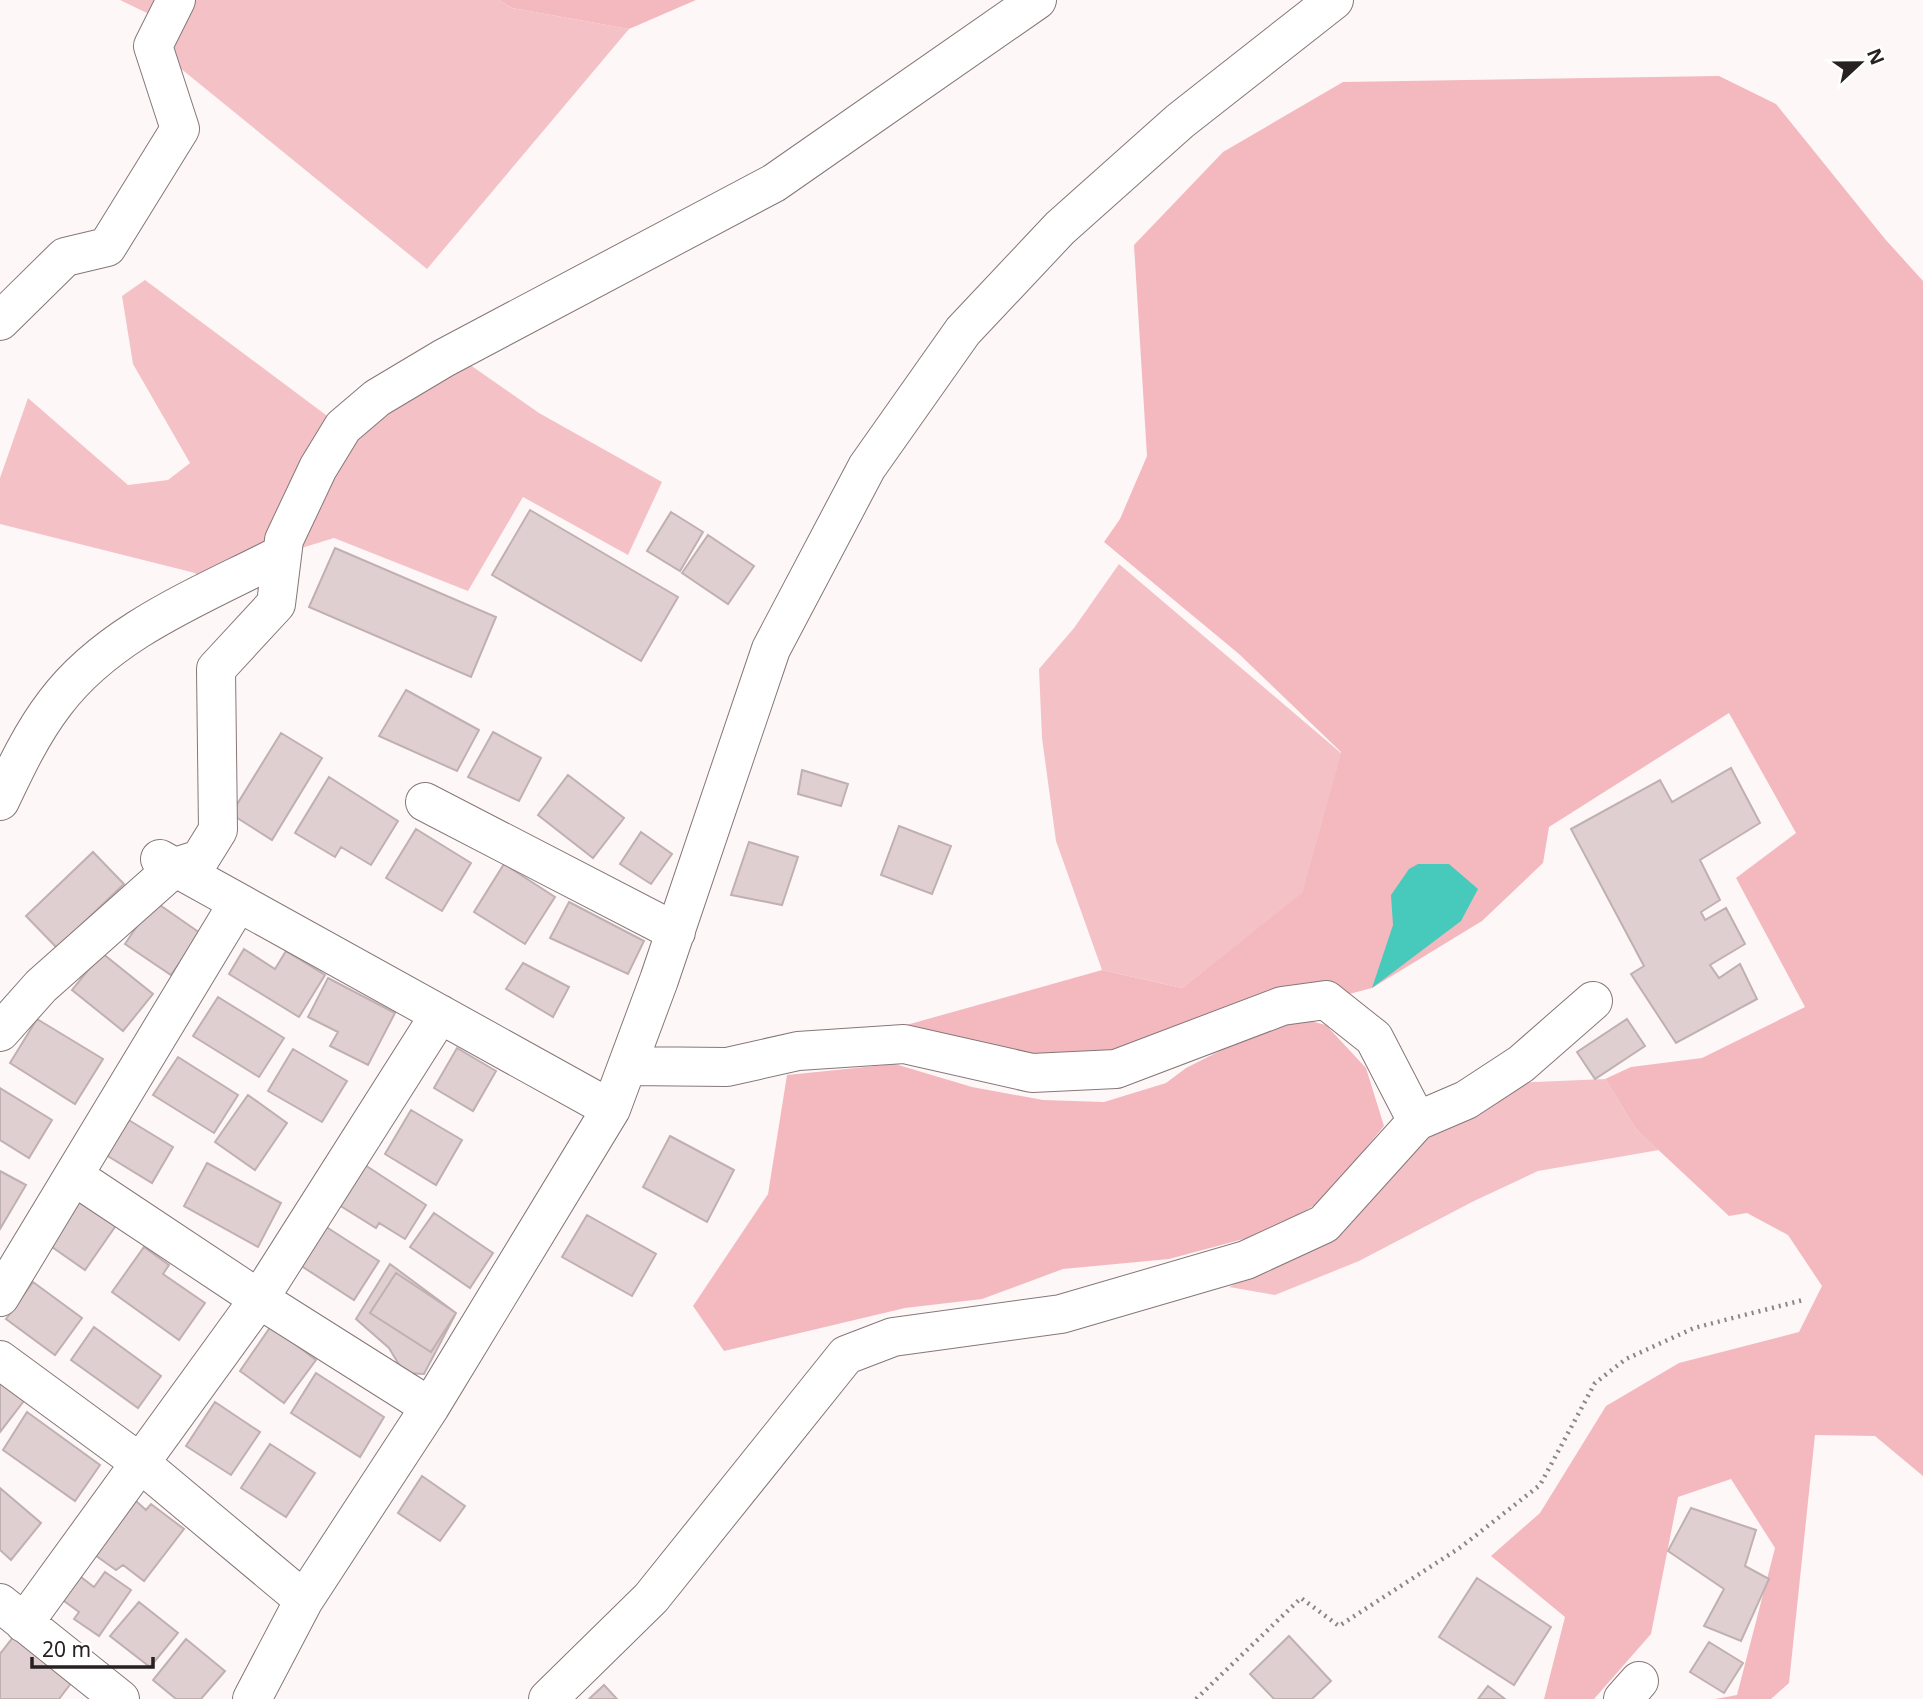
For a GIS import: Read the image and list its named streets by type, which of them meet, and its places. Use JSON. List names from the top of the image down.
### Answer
{
  "scale_bar": "20 m",
  "north": "right"
}
